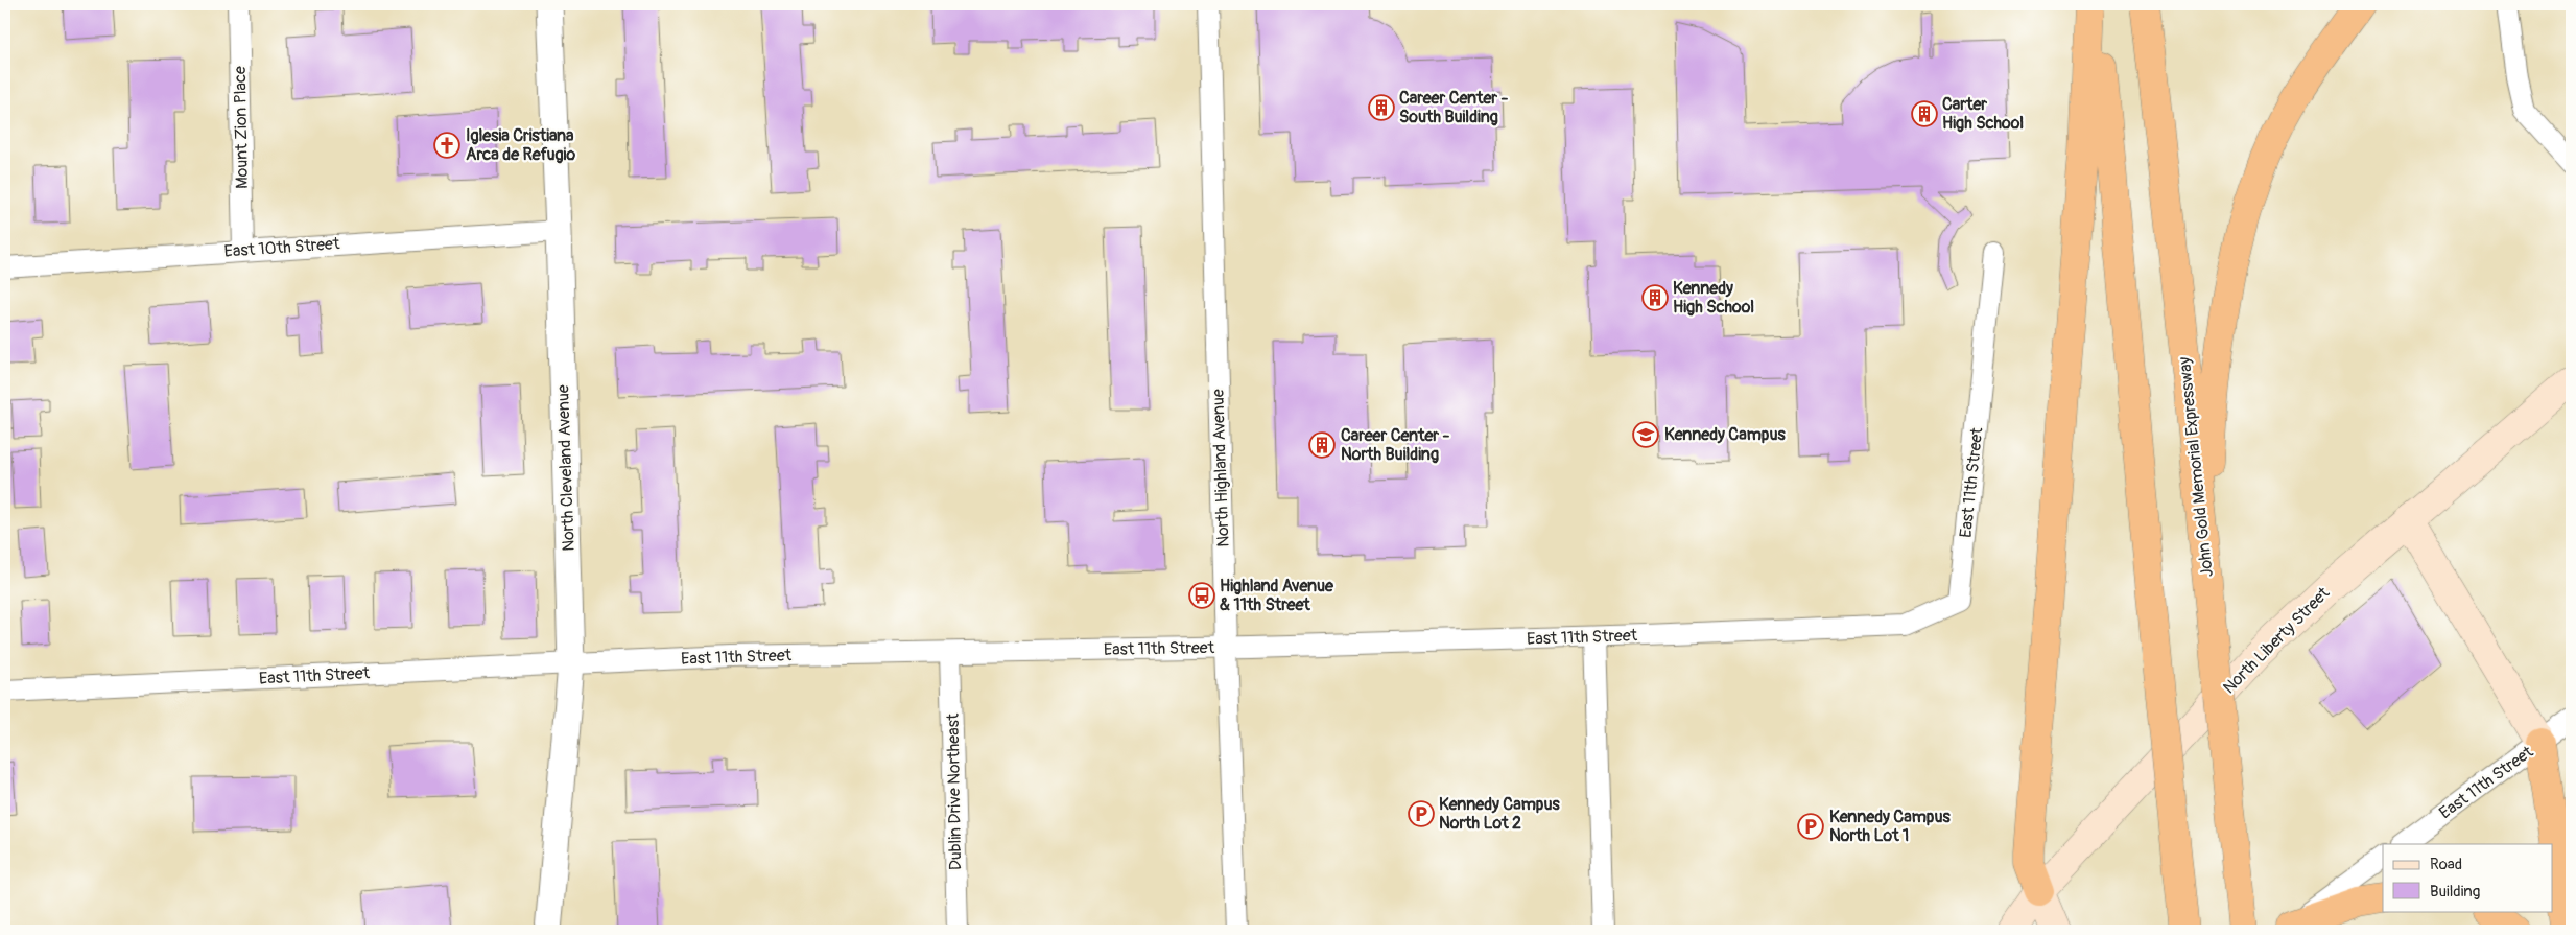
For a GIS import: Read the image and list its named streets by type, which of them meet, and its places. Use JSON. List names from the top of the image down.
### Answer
{
  "streets": {
    "highway": ["John Gold Memorial Expressway"],
    "main road": ["North Liberty Street"],
    "street": [
      "Mount Zion Place",
      "East 10th Street",
      "North Cleveland Avenue",
      "North Highland Avenue",
      "East 11th Street",
      "Dublin Drive Northeast"
    ]
  },
  "crossings": [
    ["Mount Zion Place", "East 10th Street"],
    ["East 10th Street", "North Cleveland Avenue"],
    ["North Cleveland Avenue", "East 11th Street"],
    ["North Highland Avenue", "East 11th Street"],
    ["East 11th Street", "Dublin Drive Northeast"]
  ],
  "places": {
    "building": [
      "Career Center - South Building",
      "Carter High School",
      "Kennedy High School",
      "Career Center - North Building"
    ],
    "church": ["Iglesia Cristiana Arca de Refugio"],
    "school or university": ["Kennedy Campus"],
    "bus stop": ["Highland Avenue & 11th Street"],
    "parking": ["Kennedy Campus North Lot 2", "Kennedy Campus North Lot 1"]
  },
  "legend": ["Road", "Building"]
}
